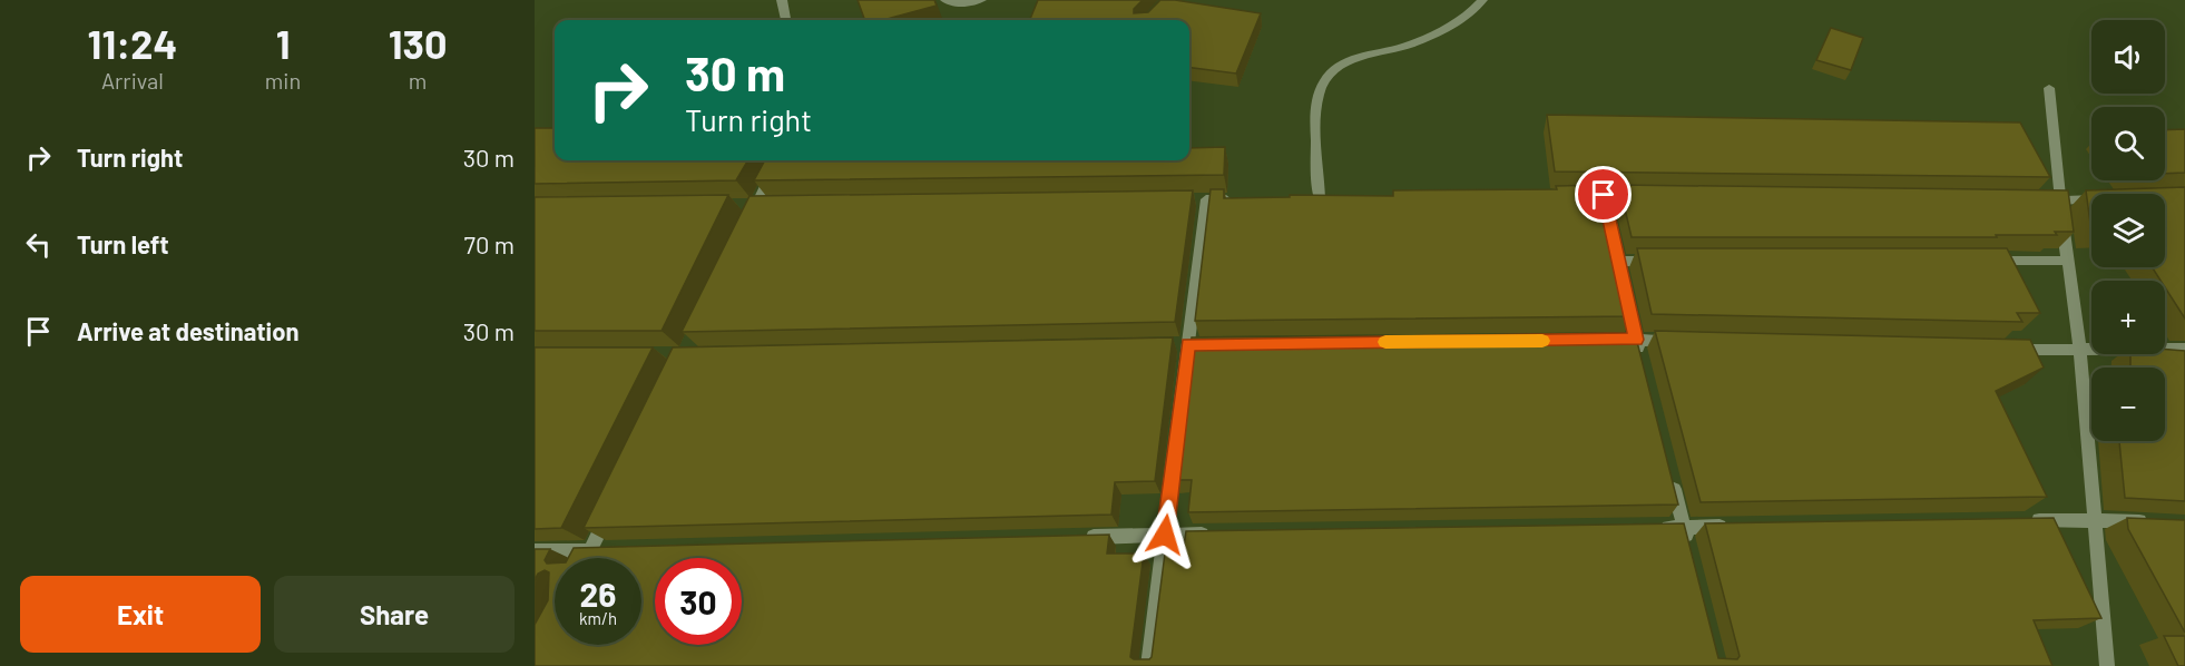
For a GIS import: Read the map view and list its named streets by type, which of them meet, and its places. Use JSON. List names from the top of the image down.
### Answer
{
  "page": {
    "eta": [
      "11:24",
      "Arrival",
      "1",
      "min",
      "130",
      "m"
    ],
    "map_buttons": ["+", "−"],
    "turn": ["30 m", "Turn right"],
    "list": [
      {
        "name": "Turn right",
        "value": "30 m"
      },
      {
        "name": "Turn left",
        "value": "70 m"
      },
      {
        "name": "Arrive at destination",
        "value": "30 m"
      }
    ],
    "speed": "26 km/h",
    "limit": "30",
    "buttons": ["Exit", "Share"]
  }
}
